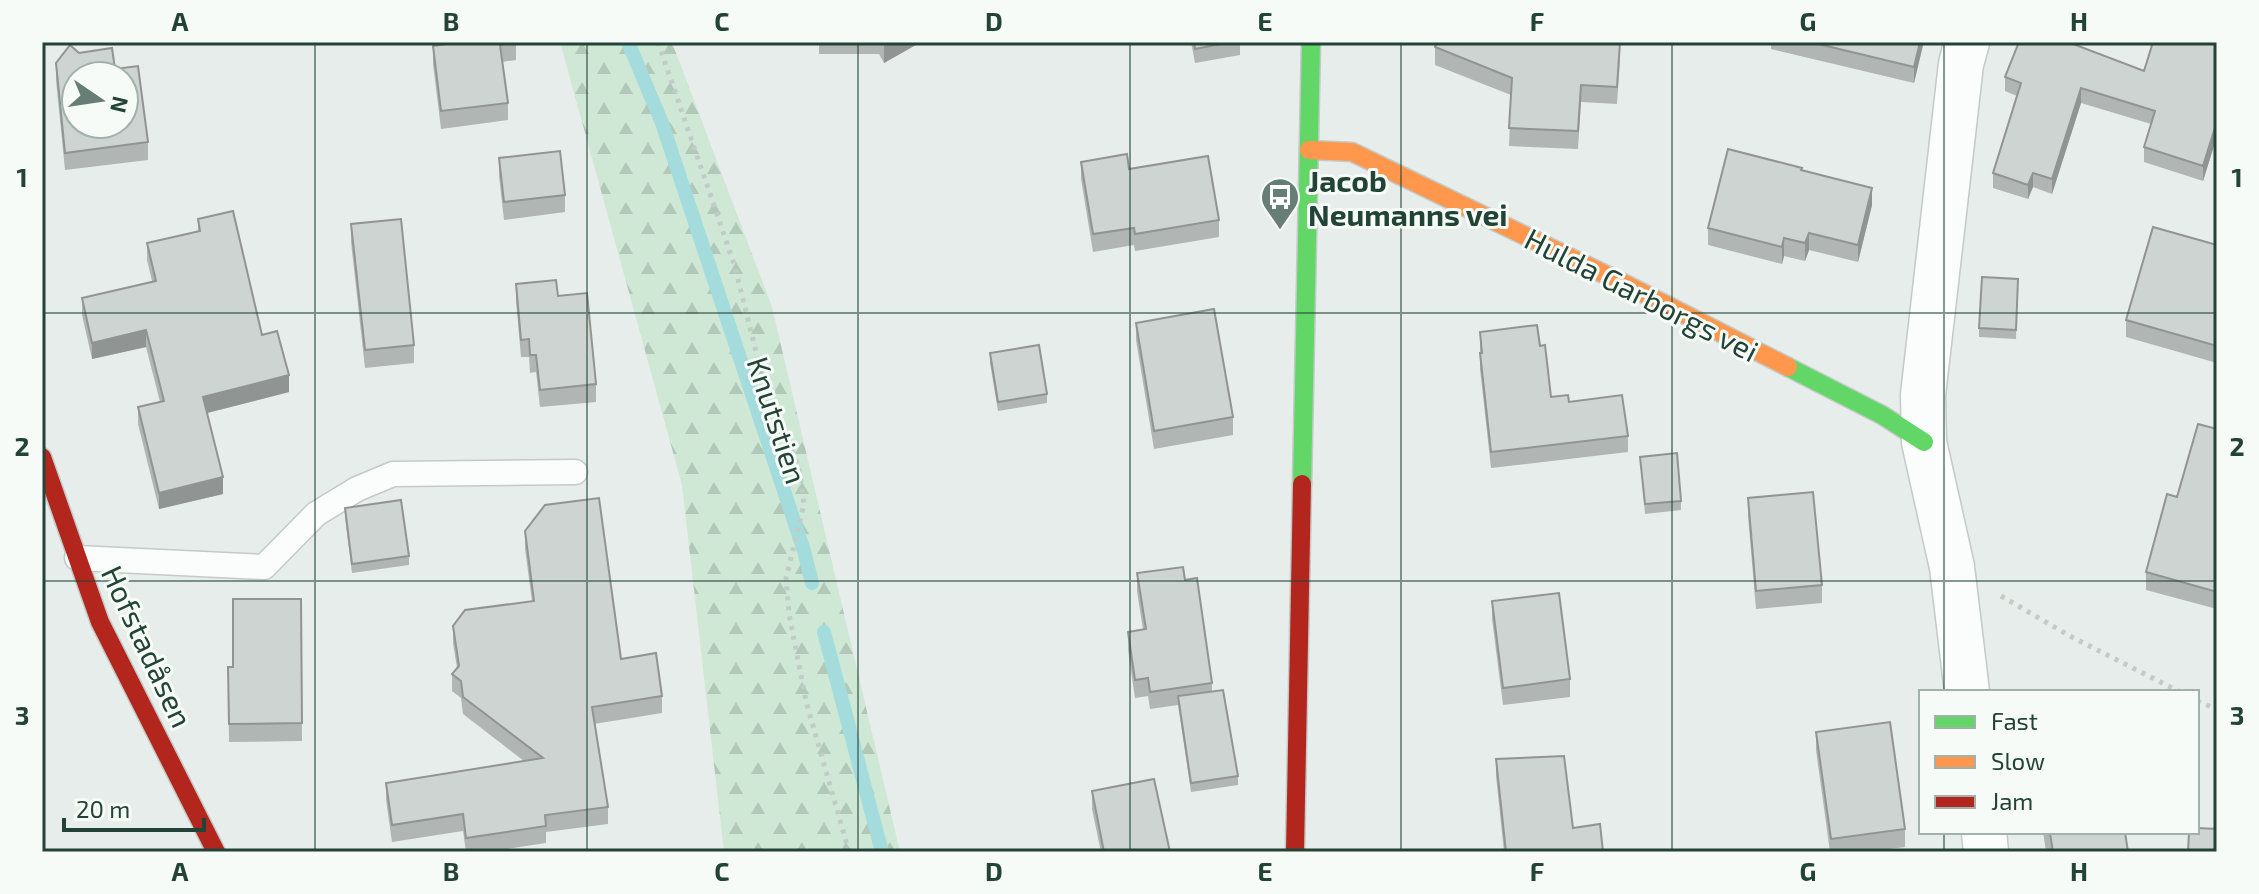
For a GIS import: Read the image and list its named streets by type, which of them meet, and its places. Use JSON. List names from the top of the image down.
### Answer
{
  "streets": {
    "street": ["Hulda Garborgs vei", "Hofstadåsen"],
    "path": ["Knutstien"]
  },
  "places": {
    "bus stop": ["Jacob Neumanns vei"]
  },
  "legend": ["Fast", "Slow", "Jam"],
  "scale_bar": "20 m",
  "north": "right",
  "grid": {
    "columns": [
      "A",
      "B",
      "C",
      "D",
      "E",
      "F",
      "G",
      "H"
    ],
    "rows": ["1", "2", "3"]
  }
}
